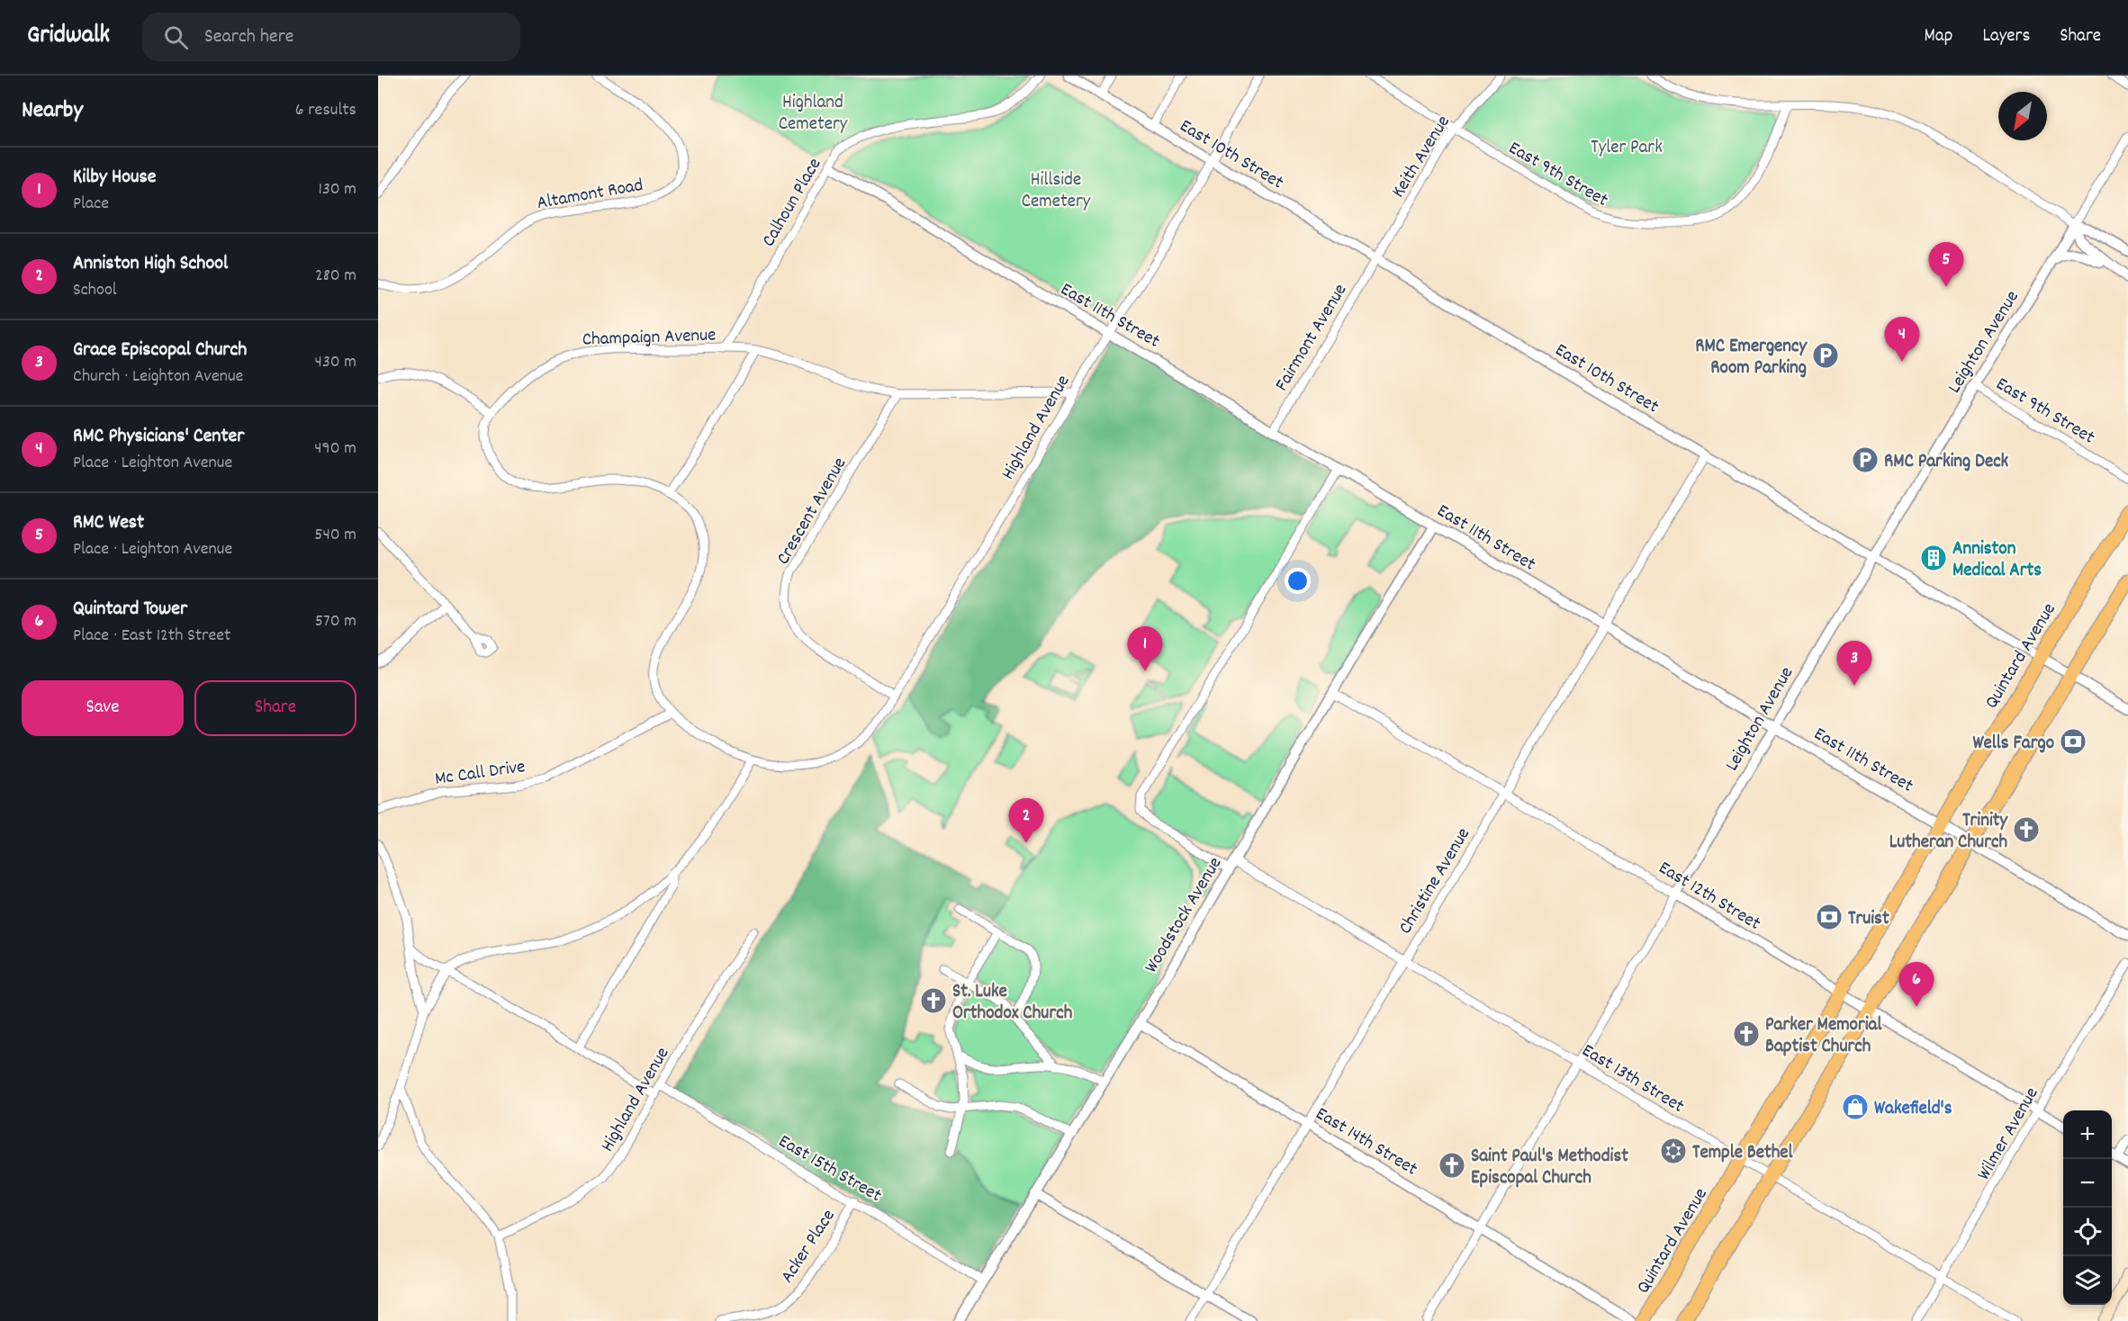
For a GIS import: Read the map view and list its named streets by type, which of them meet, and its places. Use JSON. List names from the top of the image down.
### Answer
{
  "streets": {
    "highway": ["Quintard Avenue"],
    "street": [
      "East 10th Street",
      "Keith Avenue",
      "East 9th Street",
      "Altamont Road",
      "Calhoun Place",
      "East 11th Street",
      "Champaign Avenue",
      "Fairmont Avenue",
      "Leighton Avenue",
      "Highland Avenue",
      "Crescent Avenue",
      "Mc Call Drive",
      "Christine Avenue",
      "East 12th Street",
      "Woodstock Avenue",
      "East 13th Street",
      "Wilmer Avenue",
      "East 14th Street",
      "East 15th Street",
      "Acker Place"
    ]
  },
  "crossings": [
    ["East 10th Street", "Keith Avenue"],
    ["East 10th Street", "Fairmont Avenue"],
    ["East 10th Street", "Leighton Avenue"],
    ["East 10th Street", "Highland Avenue"],
    ["East 10th Street", "Quintard Avenue"],
    ["East 10th Street", "Christine Avenue"],
    ["Keith Avenue", "East 9th Street"],
    ["Keith Avenue", "Fairmont Avenue"],
    ["East 9th Street", "Leighton Avenue"],
    ["Calhoun Place", "East 11th Street"],
    ["Calhoun Place", "Champaign Avenue"],
    ["East 11th Street", "Fairmont Avenue"],
    ["East 11th Street", "Leighton Avenue"],
    ["East 11th Street", "Highland Avenue"],
    ["East 11th Street", "Quintard Avenue"],
    ["East 11th Street", "Christine Avenue"],
    ["East 11th Street", "Woodstock Avenue"],
    ["East 11th Street", "East 13th Street"],
    ["Champaign Avenue", "Highland Avenue"],
    ["Champaign Avenue", "Crescent Avenue"],
    ["Leighton Avenue", "East 12th Street"],
    ["Leighton Avenue", "East 13th Street"],
    ["Leighton Avenue", "East 14th Street"],
    ["Highland Avenue", "Crescent Avenue"],
    ["Highland Avenue", "East 15th Street"],
    ["Quintard Avenue", "East 12th Street"],
    ["Quintard Avenue", "East 13th Street"],
    ["Christine Avenue", "East 12th Street"],
    ["Christine Avenue", "East 13th Street"],
    ["Christine Avenue", "East 14th Street"],
    ["East 12th Street", "Woodstock Avenue"],
    ["East 12th Street", "Wilmer Avenue"],
    ["Woodstock Avenue", "East 13th Street"],
    ["Woodstock Avenue", "East 14th Street"],
    ["Woodstock Avenue", "East 15th Street"],
    ["East 13th Street", "Wilmer Avenue"],
    ["East 15th Street", "Acker Place"]
  ],
  "parks": ["Highland Cemetery", "Tyler Park", "Hillside Cemetery"],
  "places": {
    "parking": ["RMC Emergency Room Parking", "RMC Parking Deck"],
    "building": ["Anniston Medical Arts"],
    "bank": ["Wells Fargo", "Truist"],
    "church": [
      "Trinity Lutheran Church",
      "St. Luke Orthodox Church",
      "Parker Memorial Baptist Church",
      "Saint Paul's Methodist Episcopal Church"
    ],
    "shop": ["Wakefield's"],
    "synagogue": ["Temple Bethel"]
  },
  "north": "bottom left",
  "page": {
    "header": "Gridwalk",
    "search": "Search here",
    "nav": ["Map", "Layers", "Share"],
    "heading": ["Nearby", "6 results"],
    "list": [
      {
        "mark": "1",
        "name": "Kilby House",
        "note": "Place",
        "value": "130 m"
      },
      {
        "mark": "2",
        "name": "Anniston High School",
        "note": "School",
        "value": "280 m"
      },
      {
        "mark": "3",
        "name": "Grace Episcopal Church",
        "note": "Church · Leighton Avenue",
        "value": "430 m"
      },
      {
        "mark": "4",
        "name": "RMC Physicians' Center",
        "note": "Place · Leighton Avenue",
        "value": "490 m"
      },
      {
        "mark": "5",
        "name": "RMC West",
        "note": "Place · Leighton Avenue",
        "value": "540 m"
      },
      {
        "mark": "6",
        "name": "Quintard Tower",
        "note": "Place · East 12th Street",
        "value": "570 m"
      }
    ],
    "pins": [
      "5",
      "4",
      "1",
      "3",
      "2",
      "6"
    ],
    "buttons": ["Save", "Share"],
    "map_buttons": ["+", "−"]
  }
}
